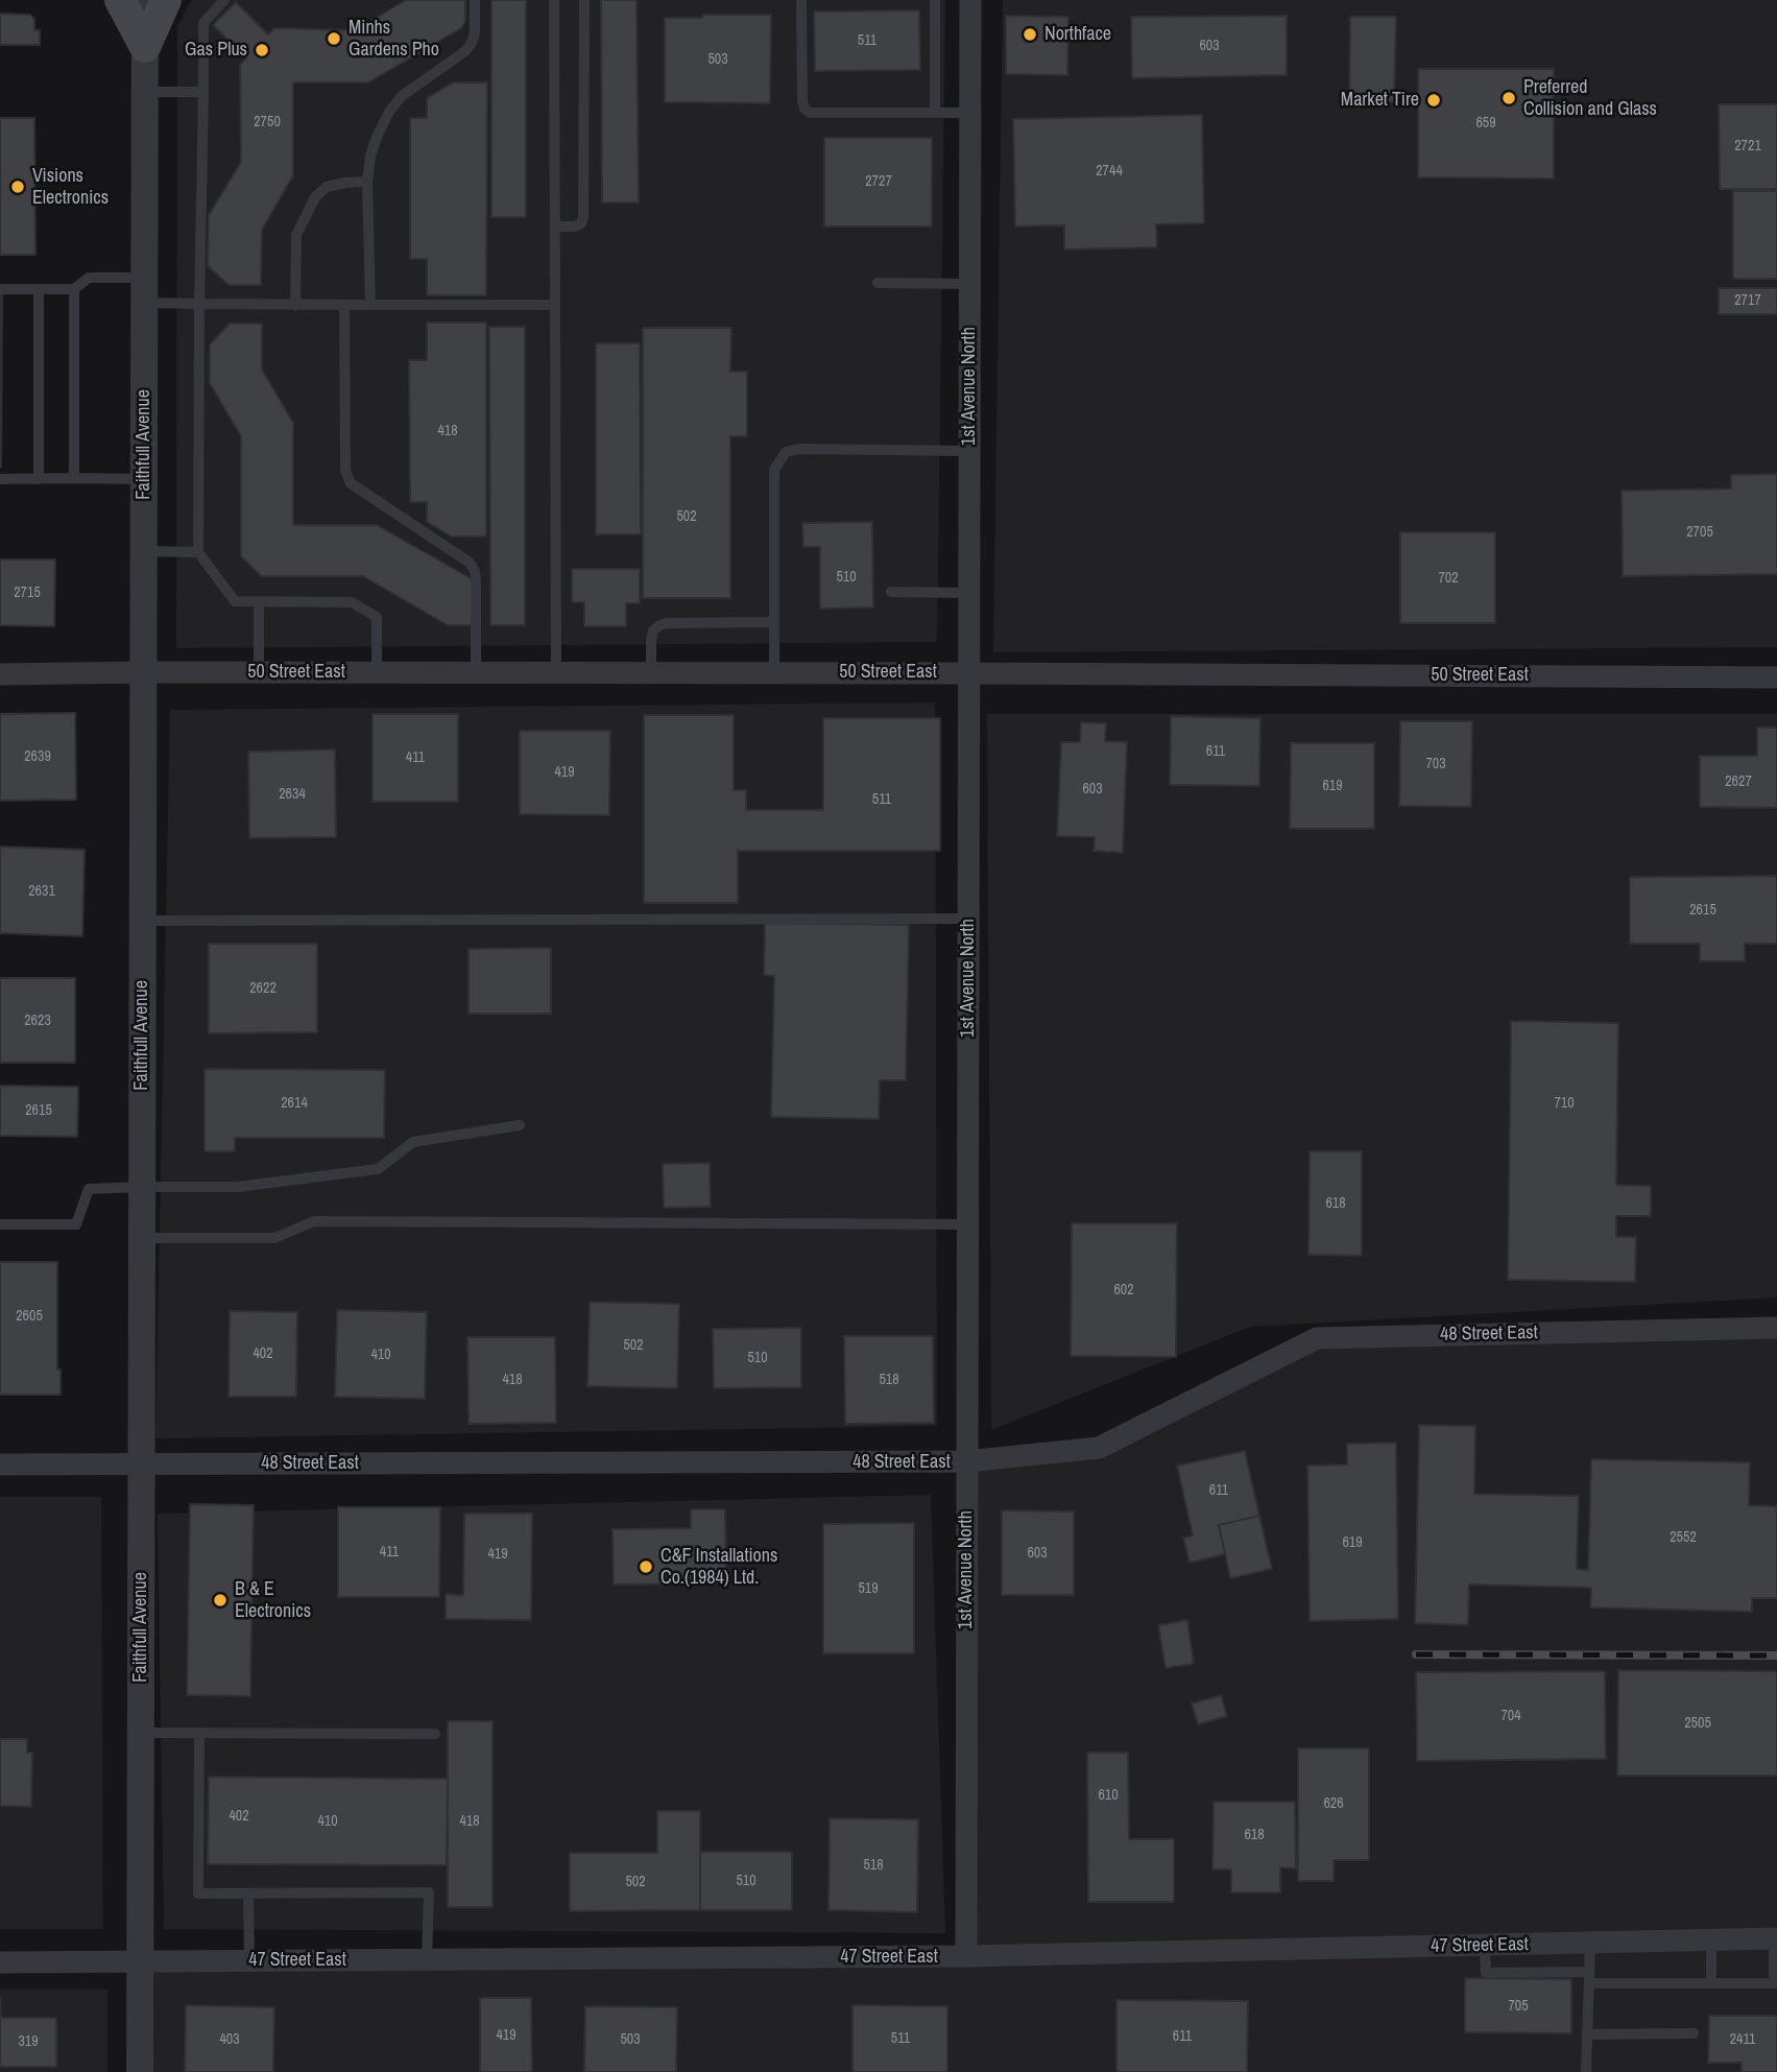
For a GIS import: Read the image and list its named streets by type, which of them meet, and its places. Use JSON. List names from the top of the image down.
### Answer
{
  "streets": {
    "street": [
      "1st Avenue North",
      "Faithfull Avenue",
      "50 Street East",
      "48 Street East",
      "47 Street East"
    ]
  },
  "crossings": [
    ["1st Avenue North", "50 Street East"],
    ["1st Avenue North", "48 Street East"],
    ["1st Avenue North", "47 Street East"],
    ["Faithfull Avenue", "50 Street East"],
    ["Faithfull Avenue", "48 Street East"],
    ["Faithfull Avenue", "47 Street East"]
  ],
  "places": [
    "Northface",
    "Minhs Gardens Pho",
    "Gas Plus",
    "Preferred Collision and Glass",
    "Market Tire",
    "Visions Electronics",
    "C&F Installations Co.(1984) Ltd.",
    "B & E Electronics"
  ],
  "house_numbers": [
    "511",
    "603",
    "503",
    "2750",
    "659",
    "2721",
    "2744",
    "2727",
    "2717",
    "418",
    "502",
    "2705",
    "510",
    "702",
    "2715",
    "611",
    "2639",
    "411",
    "703",
    "419",
    "2627",
    "619",
    "603",
    "2634",
    "511",
    "2631",
    "2615",
    "2622",
    "2623",
    "2614",
    "710",
    "2615",
    "618",
    "602",
    "2605",
    "502",
    "402",
    "410",
    "510",
    "418",
    "518",
    "611",
    "2552",
    "619",
    "411",
    "603",
    "419",
    "519",
    "704",
    "2505",
    "610",
    "626",
    "402",
    "410",
    "418",
    "618",
    "518",
    "510",
    "502",
    "705",
    "419",
    "611",
    "511",
    "403",
    "503",
    "2411",
    "319"
  ]
}
